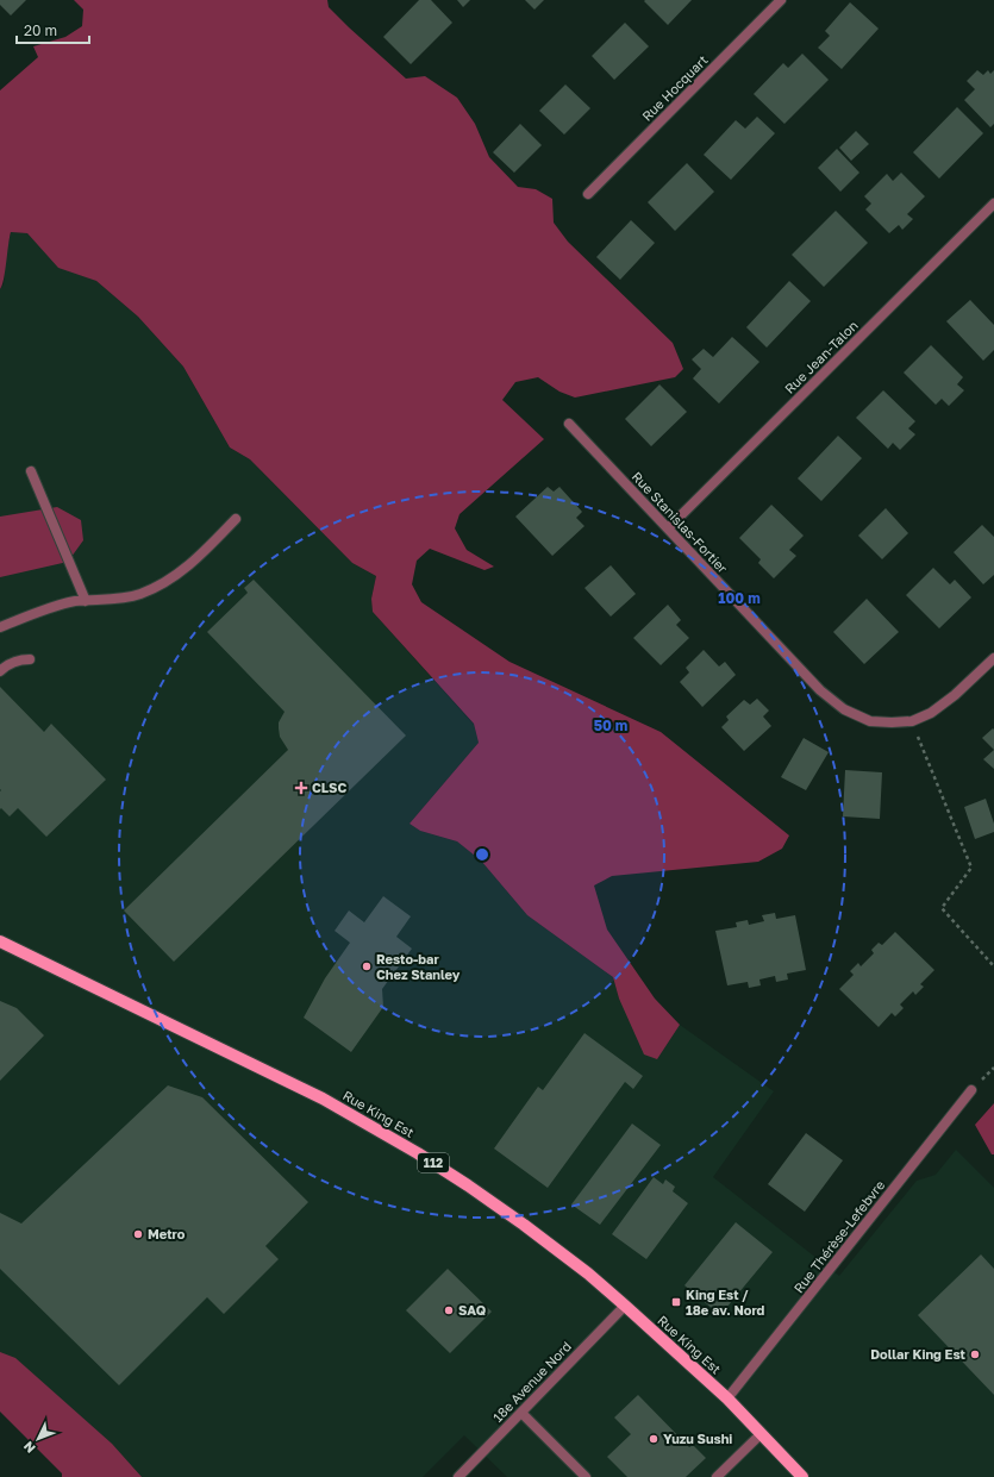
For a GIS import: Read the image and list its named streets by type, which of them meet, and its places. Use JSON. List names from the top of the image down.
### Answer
{
  "streets": {
    "main road": ["Rue King Est", "112"],
    "street": [
      "Rue Hocquart",
      "Rue Jean-Talon",
      "Rue Stanislas-Fortier",
      "Rue Thérèse-Lefebvre",
      "18e Avenue Nord"
    ]
  },
  "crossings": [
    ["Rue Jean-Talon", "Rue Stanislas-Fortier"],
    ["Rue King Est", "Rue Thérèse-Lefebvre"],
    ["Rue King Est", "18e Avenue Nord"]
  ],
  "places": {
    "health": ["CLSC"],
    "other": [
      "Resto-bar Chez Stanley",
      "Metro",
      "SAQ",
      "Dollar King Est",
      "Yuzu Sushi"
    ],
    "transit": ["King Est / 18e av. Nord"]
  },
  "scale_bar": "20 m",
  "north": "bottom left",
  "rings": ["100 m", "50 m"]
}
